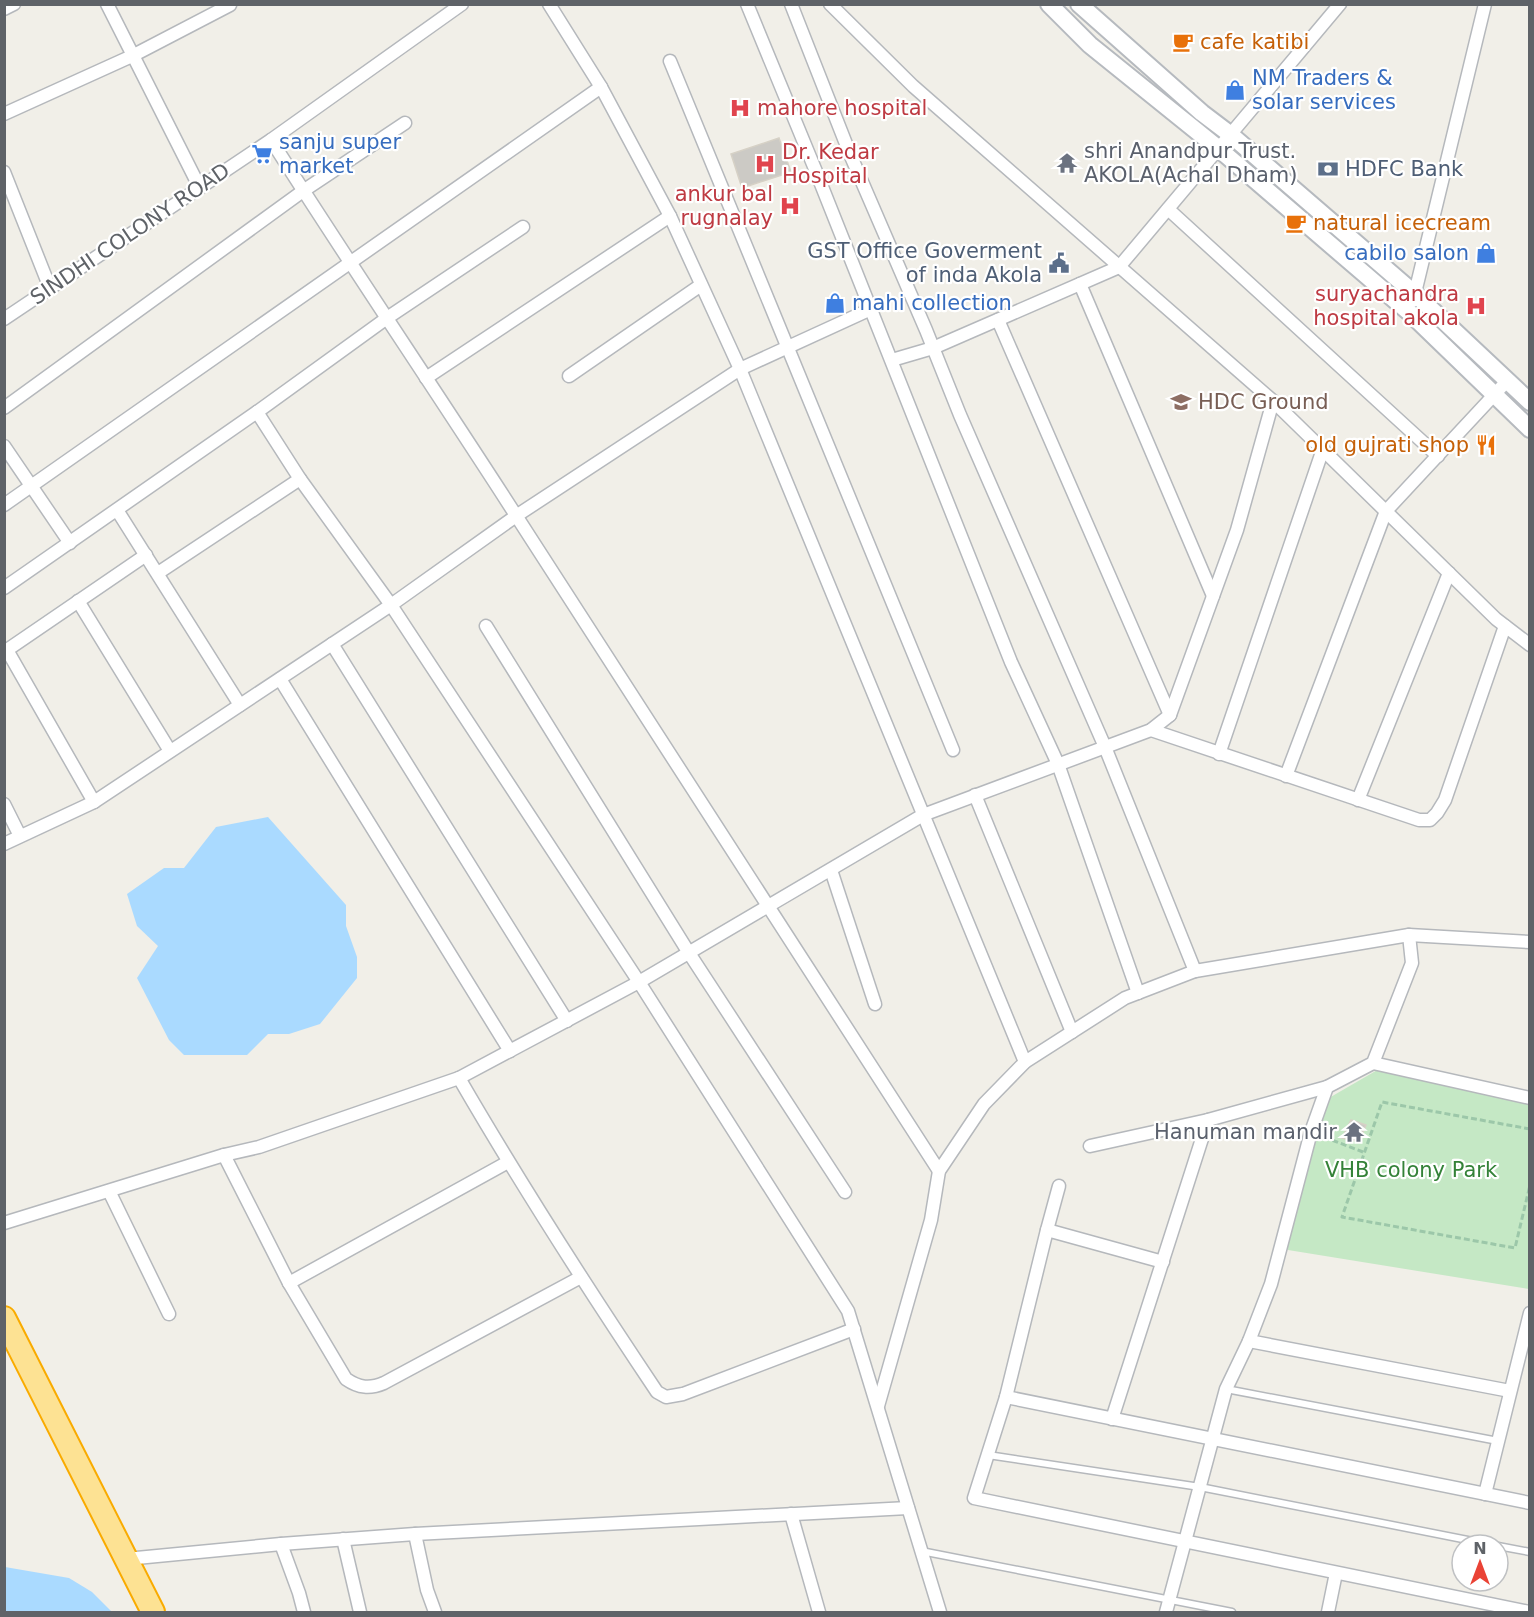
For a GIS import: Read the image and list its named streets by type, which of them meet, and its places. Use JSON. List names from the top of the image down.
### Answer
{
  "streets": {
    "street": ["SINDHI COLONY ROAD"]
  },
  "parks": ["VHB colony Park"],
  "places": {
    "cafe": ["cafe katibi", "natural icecream"],
    "shop": ["NM Traders & solar services", "cabilo salon", "mahi collection"],
    "hospital": [
      "mahore hospital",
      "Dr. Kedar Hospital",
      "ankur bal rugnalay",
      "suryachandra hospital akola"
    ],
    "supermarket": ["sanju super market"],
    "temple": ["shri Anandpur Trust. AKOLA(Achal Dham)", "Hanuman mandir"],
    "bank": ["HDFC Bank"],
    "public building": ["GST Office Goverment of inda Akola"],
    "school or university": ["HDC Ground"],
    "restaurant": ["old gujrati shop"]
  },
  "north": "top"
}
